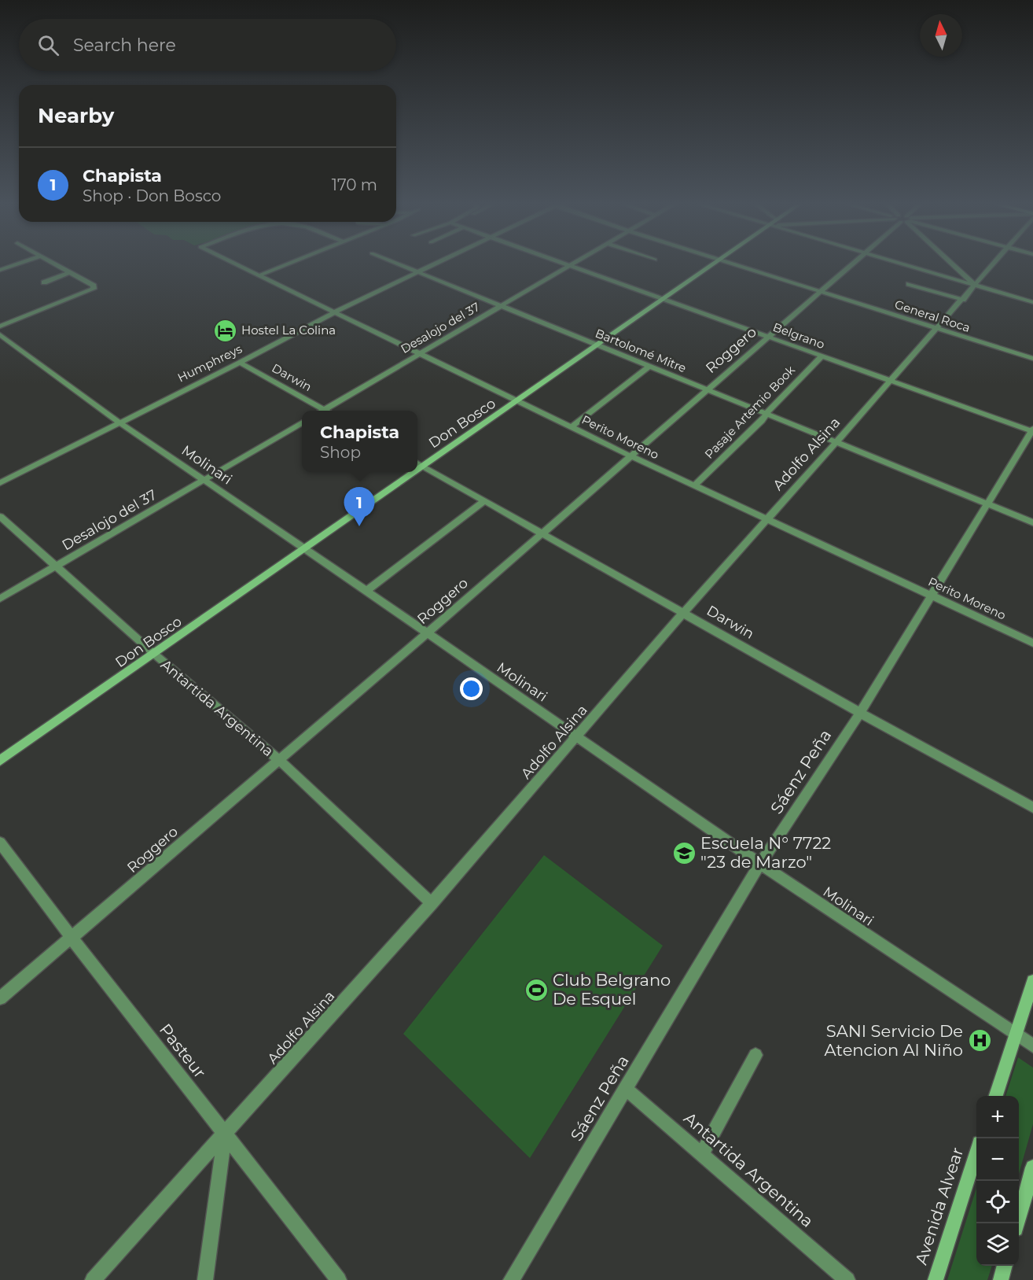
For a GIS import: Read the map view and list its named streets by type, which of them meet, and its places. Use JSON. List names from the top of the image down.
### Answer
{
  "streets": {
    "street": [
      "General Roca",
      "Desalojo del 37",
      "Belgrano",
      "Roggero",
      "Bartolomé Mitre",
      "Humphreys",
      "Darwin",
      "Pasaje Artemio Book",
      "Don Bosco",
      "Perito Moreno",
      "Adolfo Alsina",
      "Molinari",
      "Antartida Argentina",
      "Sáenz Peña",
      "Pasteur",
      "Avenida Alvear"
    ]
  },
  "crossings": [
    ["General Roca", "Roggero"],
    ["General Roca", "Adolfo Alsina"],
    ["Desalojo del 37", "Belgrano"],
    ["Desalojo del 37", "Bartolomé Mitre"],
    ["Desalojo del 37", "Darwin"],
    ["Desalojo del 37", "Perito Moreno"],
    ["Desalojo del 37", "Molinari"],
    ["Desalojo del 37", "Antartida Argentina"],
    ["Belgrano", "Roggero"],
    ["Belgrano", "Pasaje Artemio Book"],
    ["Belgrano", "Don Bosco"],
    ["Belgrano", "Adolfo Alsina"],
    ["Belgrano", "Sáenz Peña"],
    ["Roggero", "Bartolomé Mitre"],
    ["Roggero", "Darwin"],
    ["Roggero", "Perito Moreno"],
    ["Roggero", "Molinari"],
    ["Roggero", "Antartida Argentina"],
    ["Roggero", "Pasteur"],
    ["Bartolomé Mitre", "Humphreys"],
    ["Bartolomé Mitre", "Pasaje Artemio Book"],
    ["Bartolomé Mitre", "Don Bosco"],
    ["Bartolomé Mitre", "Adolfo Alsina"],
    ["Bartolomé Mitre", "Sáenz Peña"],
    ["Humphreys", "Darwin"],
    ["Humphreys", "Perito Moreno"],
    ["Humphreys", "Molinari"],
    ["Darwin", "Don Bosco"],
    ["Darwin", "Adolfo Alsina"],
    ["Darwin", "Sáenz Peña"],
    ["Pasaje Artemio Book", "Perito Moreno"],
    ["Don Bosco", "Perito Moreno"],
    ["Don Bosco", "Molinari"],
    ["Don Bosco", "Antartida Argentina"],
    ["Perito Moreno", "Adolfo Alsina"],
    ["Perito Moreno", "Sáenz Peña"],
    ["Adolfo Alsina", "Molinari"],
    ["Adolfo Alsina", "Antartida Argentina"],
    ["Adolfo Alsina", "Pasteur"],
    ["Molinari", "Sáenz Peña"],
    ["Antartida Argentina", "Sáenz Peña"]
  ],
  "places": {
    "hotel": ["Hostel La Colina"],
    "school or university": ["Escuela N° 7722 \"23 de Marzo\""],
    "sports": ["Club Belgrano De Esquel"],
    "hospital": ["SANI Servicio De Atencion Al Niño"]
  },
  "north": "top",
  "page": {
    "search": "Search here",
    "heading": "Nearby",
    "list": [
      {
        "mark": "1",
        "name": "Chapista",
        "note": "Shop · Don Bosco",
        "value": "170 m"
      }
    ],
    "popup": ["Chapista", "Shop"],
    "pins": "1",
    "map_buttons": ["+", "−"]
  }
}
